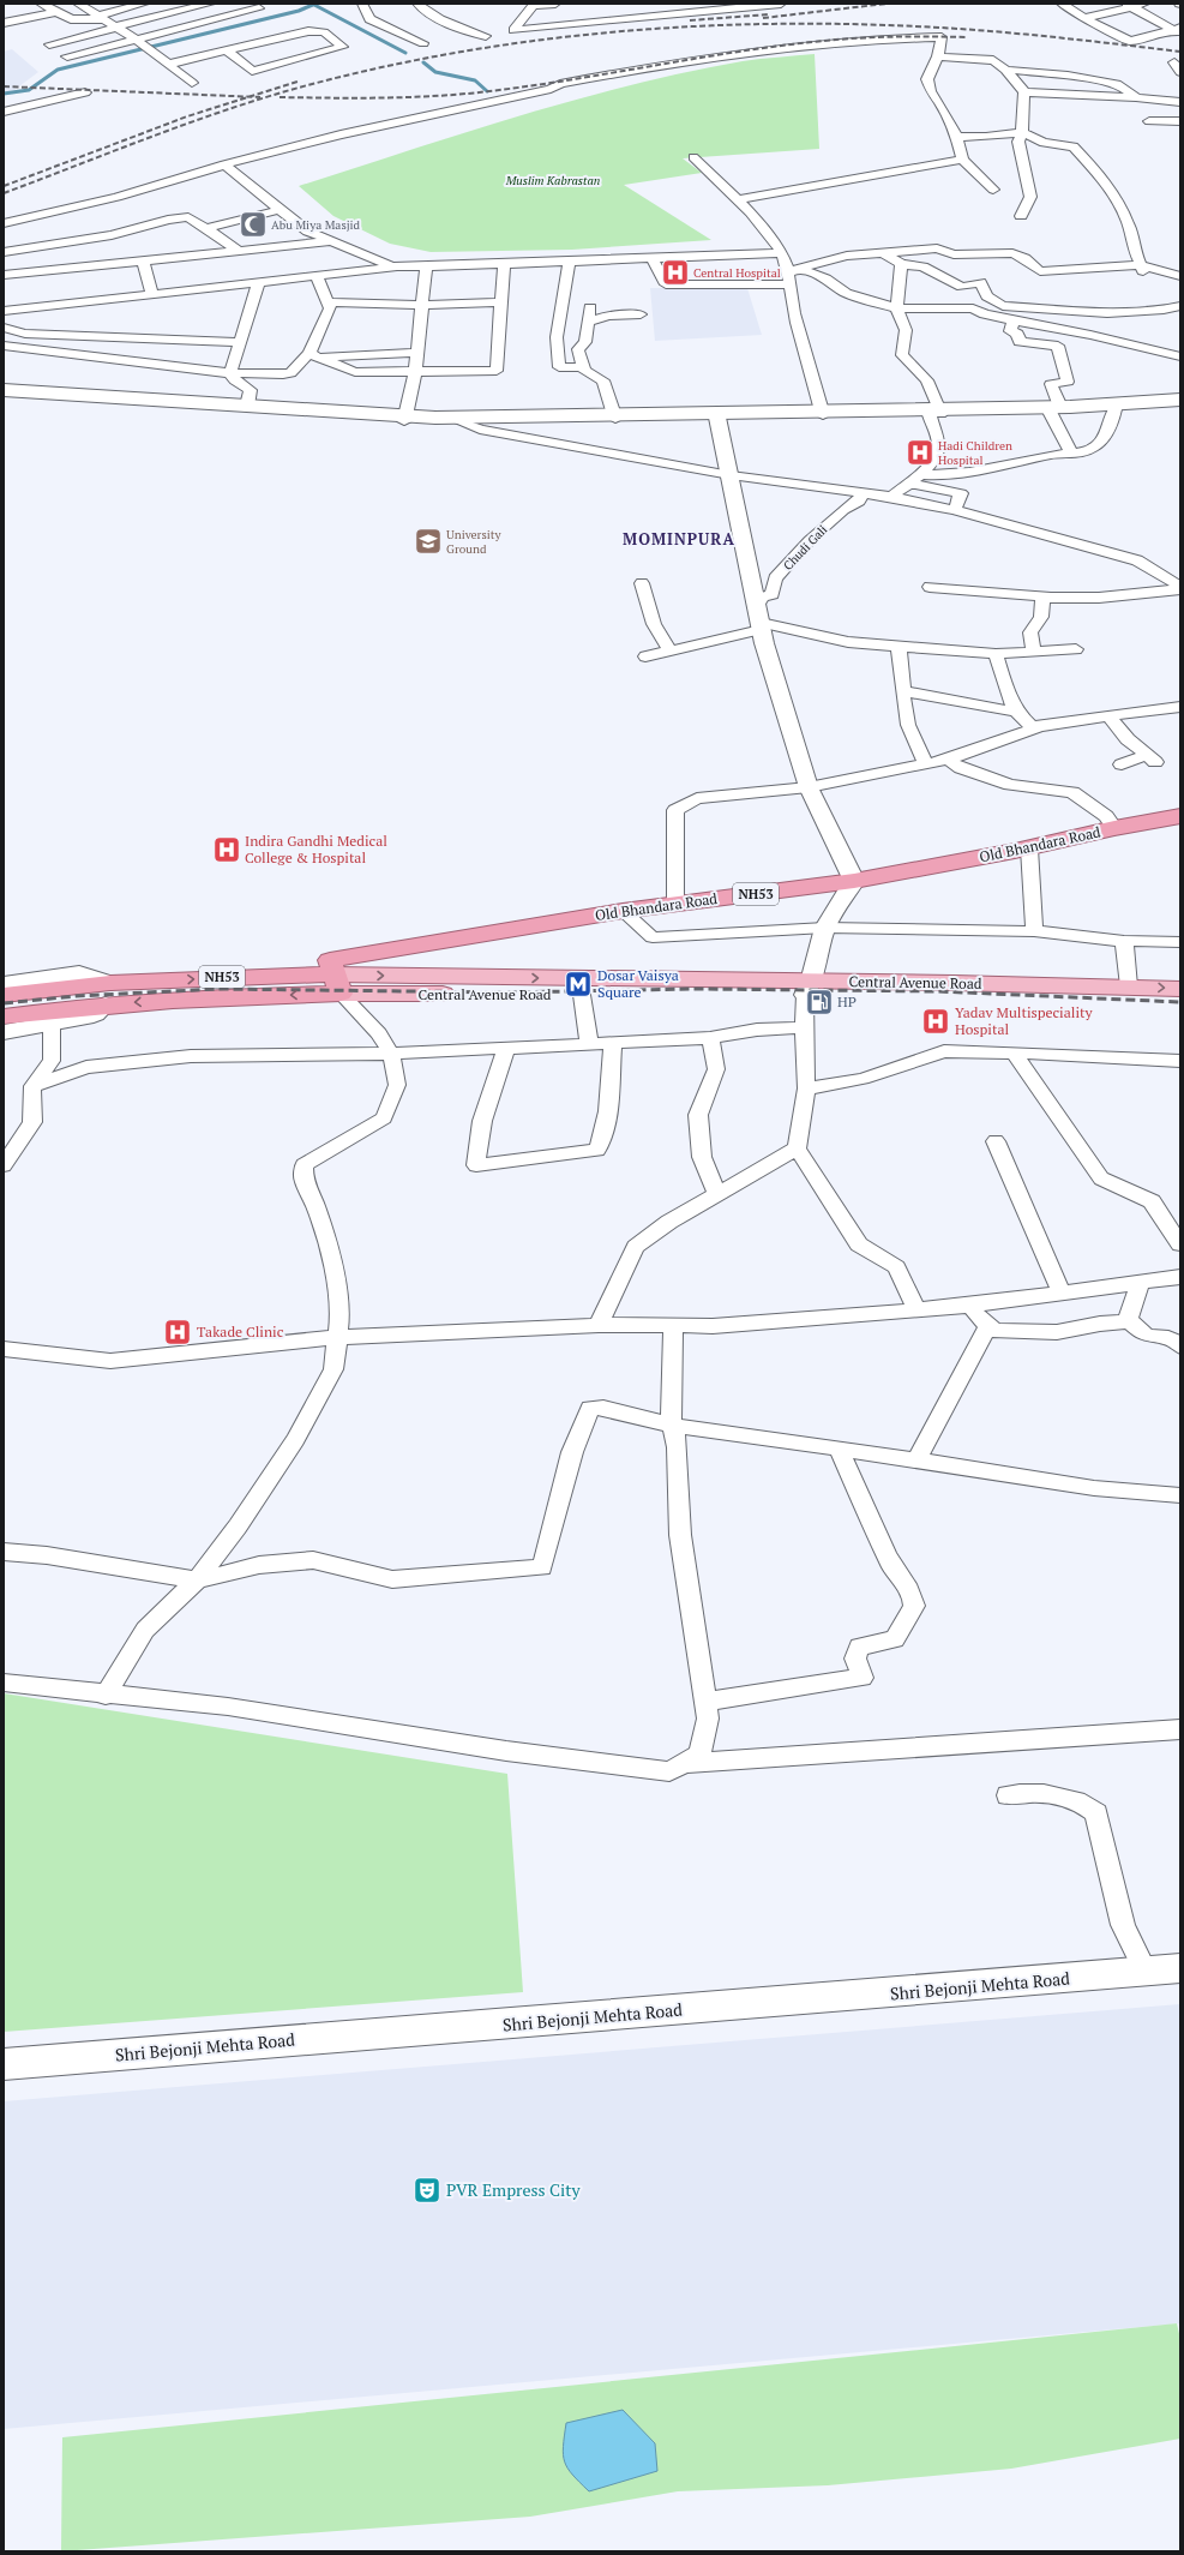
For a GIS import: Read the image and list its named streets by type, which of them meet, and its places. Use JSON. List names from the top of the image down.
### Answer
{
  "streets": {
    "highway": ["Old Bhandara Road", "NH53", "Central Avenue Road"],
    "main road": ["Shri Bejonji Mehta Road"],
    "street": ["Chudi Gali"]
  },
  "crossings": [
    ["Old Bhandara Road", "Central Avenue Road"]
  ],
  "districts": ["MOMINPURA"],
  "parks": ["Muslim Kabrastan"],
  "places": {
    "mosque": ["Abu Miya Masjid"],
    "hospital": [
      "Central Hospital",
      "Hadi Children Hospital",
      "Indira Gandhi Medical College & Hospital",
      "Yadav Multispeciality Hospital",
      "Takade Clinic"
    ],
    "school or university": ["University Ground"],
    "metro station": ["Dosar Vaisya Square"],
    "fuel station": ["HP"],
    "theatre": ["PVR Empress City"]
  }
}
